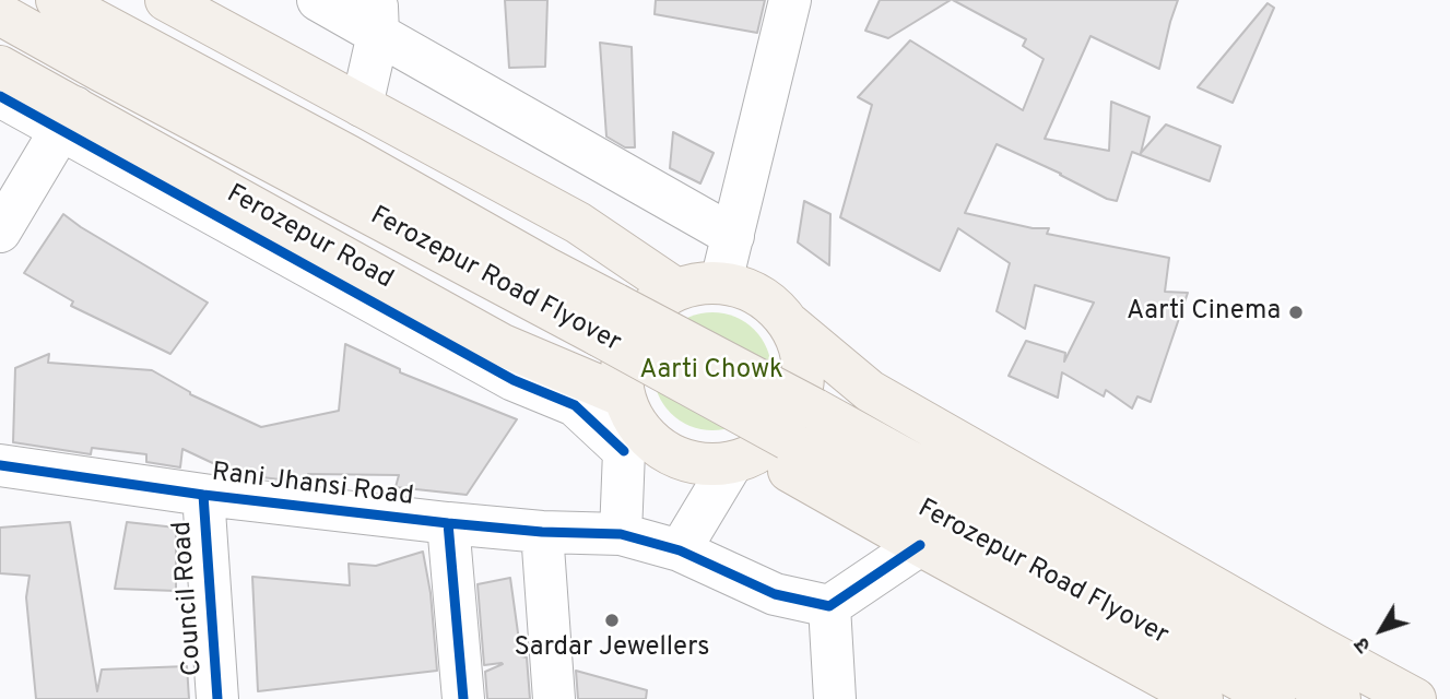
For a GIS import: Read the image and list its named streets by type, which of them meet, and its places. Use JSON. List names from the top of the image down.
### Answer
{
  "streets": {
    "main road": ["Ferozepur Road", "Ferozepur Road Flyover"],
    "street": ["Rani Jhansi Road", "Council Road"]
  },
  "crossings": [
    ["Rani Jhansi Road", "Council Road"]
  ],
  "parks": ["Aarti Chowk"],
  "places": ["Aarti Cinema", "Sardar Jewellers"],
  "north": "bottom left"
}
